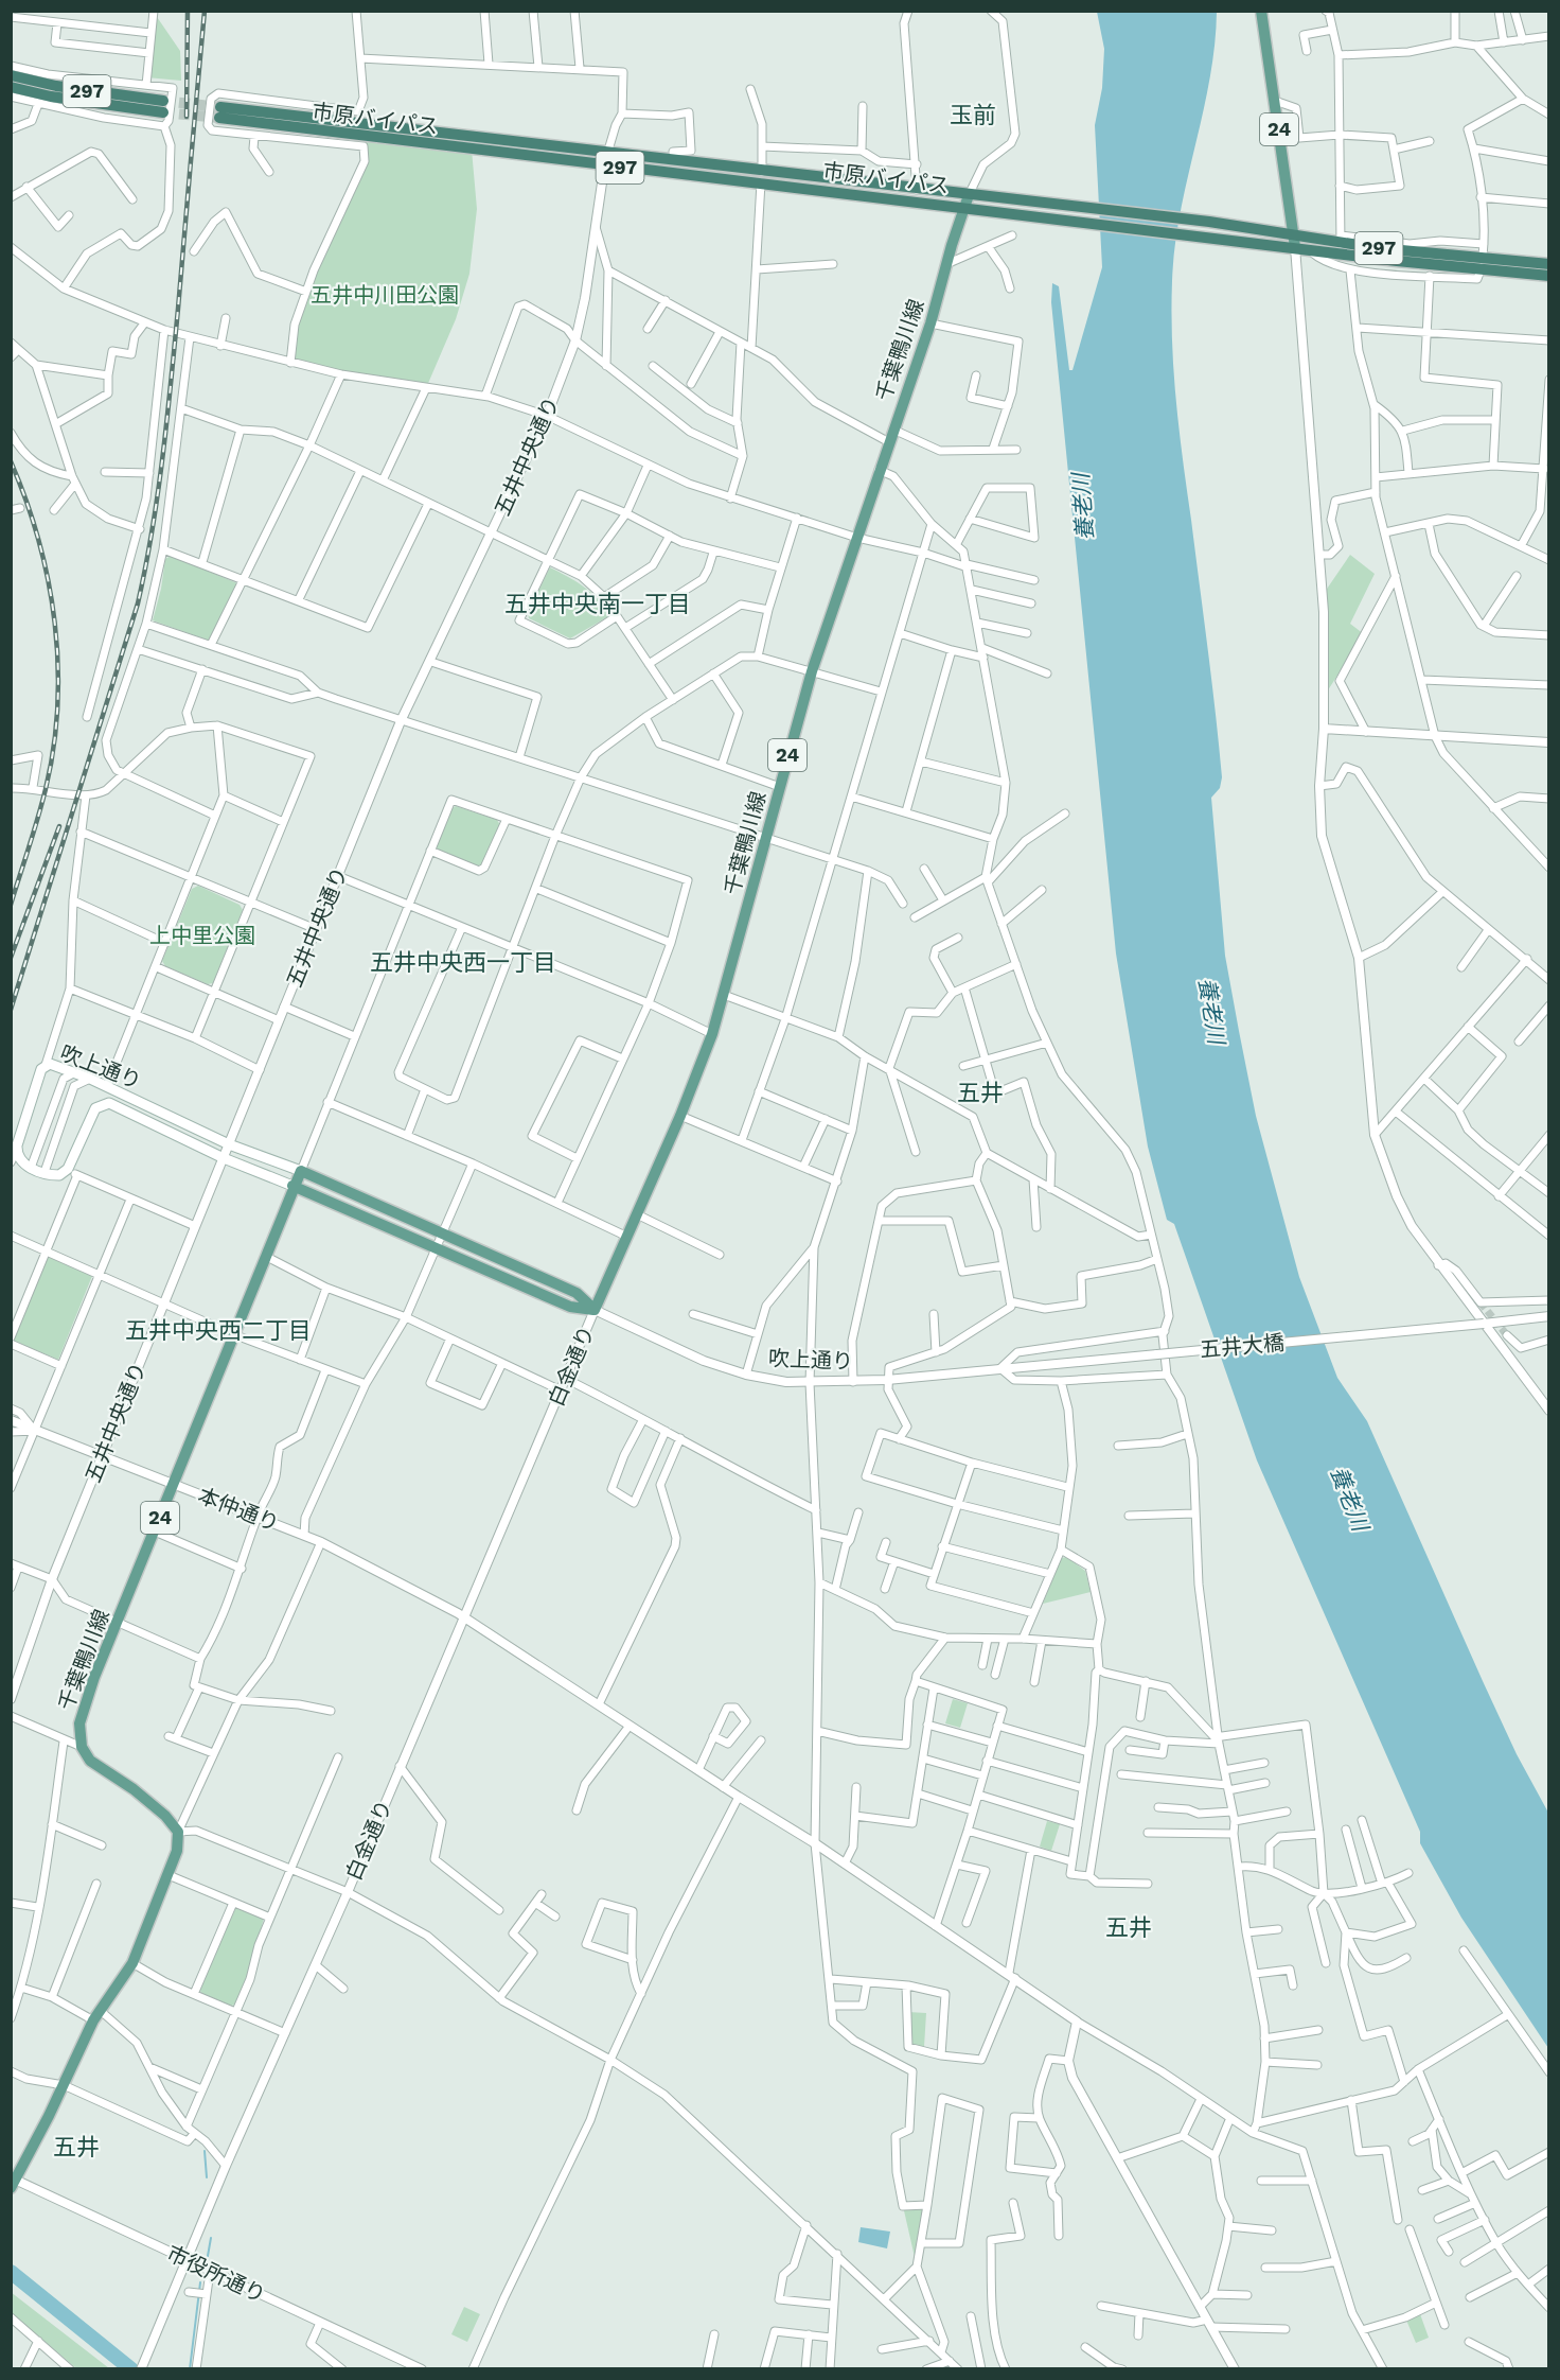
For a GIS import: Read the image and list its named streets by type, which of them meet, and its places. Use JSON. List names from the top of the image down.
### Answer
{
  "streets": {
    "highway": ["297", "市原バイパス"],
    "main road": ["24", "千葉鴨川線", "吹上通り"],
    "street": [
      "五井中央通り",
      "五井大橋",
      "白金通り",
      "本仲通り",
      "市役所通り"
    ]
  },
  "crossings": [
    ["市原バイパス", "24"],
    ["市原バイパス", "千葉鴨川線"],
    ["市原バイパス", "五井中央通り"],
    ["千葉鴨川線", "吹上通り"],
    ["千葉鴨川線", "白金通り"],
    ["千葉鴨川線", "本仲通り"],
    ["五井中央通り", "吹上通り"],
    ["五井中央通り", "本仲通り"],
    ["吹上通り", "五井大橋"],
    ["吹上通り", "白金通り"],
    ["白金通り", "本仲通り"],
    ["白金通り", "市役所通り"]
  ],
  "districts": [
    "玉前",
    "五井中央南一丁目",
    "五井中央西一丁目",
    "五井",
    "五井中央西二丁目",
    "五井",
    "五井"
  ],
  "water": ["養老川"],
  "parks": ["五井中川田公園", "上中里公園"]
}
